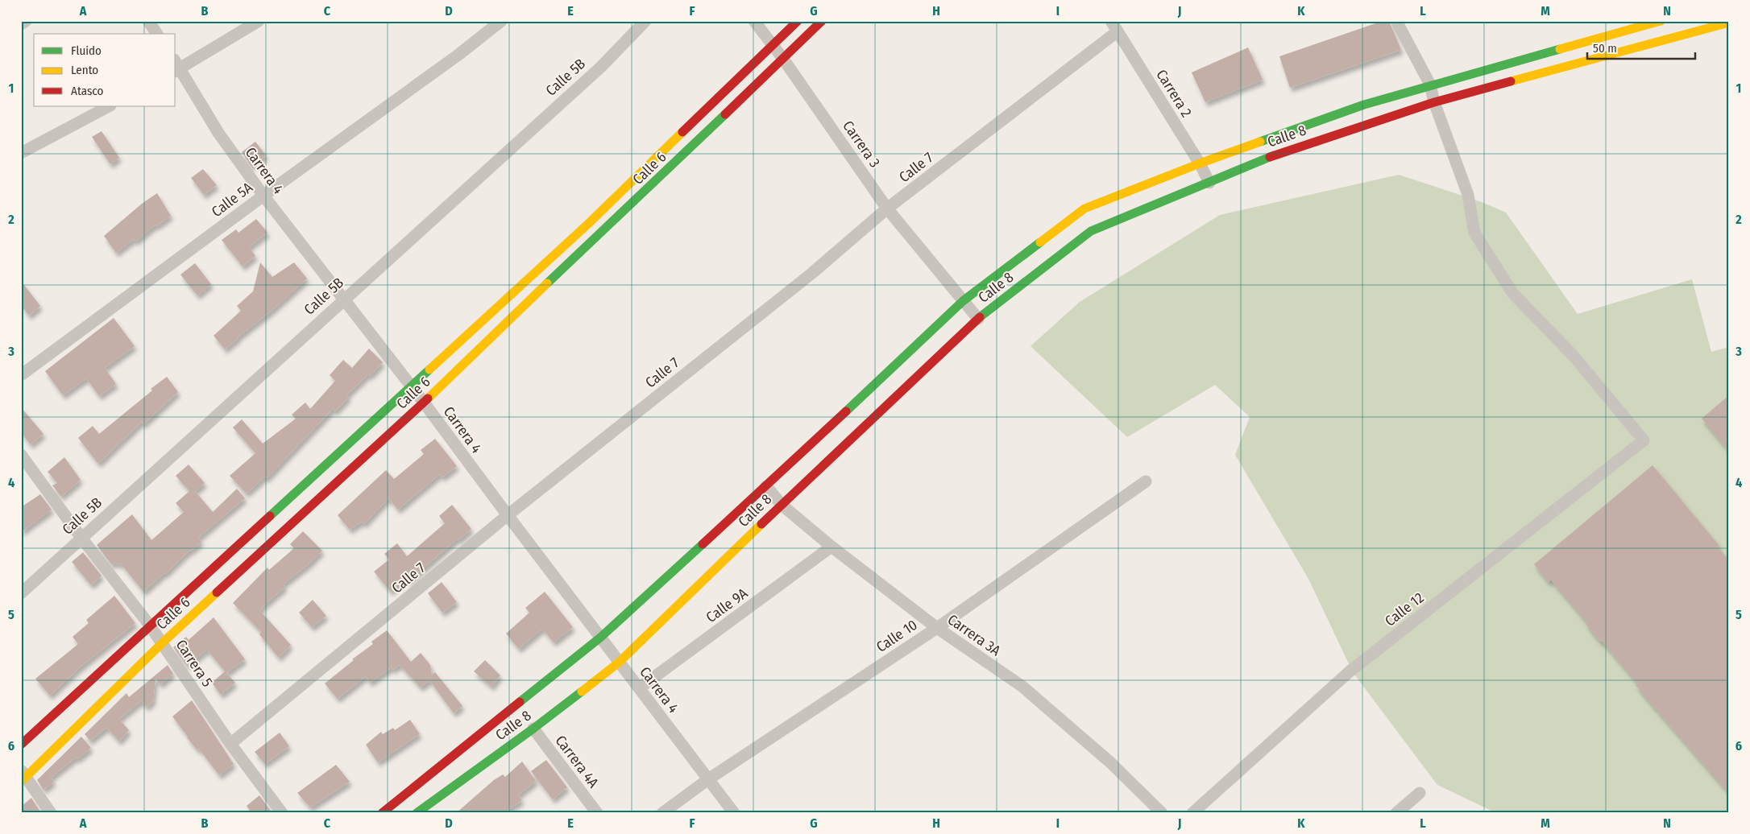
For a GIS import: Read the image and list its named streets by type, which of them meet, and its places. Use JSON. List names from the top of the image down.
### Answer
{
  "streets": {
    "street": [
      "Calle 5B",
      "Carrera 2",
      "Calle 8",
      "Carrera 3",
      "Calle 7",
      "Calle 6",
      "Carrera 4",
      "Calle 5A",
      "Calle 9A",
      "Calle 12",
      "Carrera 3A",
      "Calle 10",
      "Carrera 5",
      "Carrera 4A"
    ]
  },
  "crossings": [
    ["Calle 5B", "Carrera 4"],
    ["Calle 5B", "Carrera 5"],
    ["Carrera 2", "Calle 8"],
    ["Carrera 2", "Calle 7"],
    ["Calle 8", "Carrera 3"],
    ["Calle 8", "Carrera 4"],
    ["Calle 8", "Calle 12"],
    ["Calle 8", "Carrera 3A"],
    ["Calle 8", "Carrera 4A"],
    ["Carrera 3", "Calle 7"],
    ["Carrera 3", "Calle 6"],
    ["Calle 7", "Carrera 4"],
    ["Calle 7", "Carrera 5"],
    ["Calle 6", "Carrera 4"],
    ["Calle 6", "Carrera 5"],
    ["Carrera 4", "Calle 5A"],
    ["Carrera 4", "Calle 9A"],
    ["Carrera 4", "Calle 10"],
    ["Calle 9A", "Carrera 3A"],
    ["Carrera 3A", "Calle 10"]
  ],
  "legend": ["Fluido", "Lento", "Atasco"],
  "scale_bar": "50 m",
  "grid": {
    "columns": [
      "A",
      "B",
      "C",
      "D",
      "E",
      "F",
      "G",
      "H",
      "I",
      "J",
      "K",
      "L",
      "M",
      "N"
    ],
    "rows": [
      "1",
      "2",
      "3",
      "4",
      "5",
      "6"
    ]
  }
}
